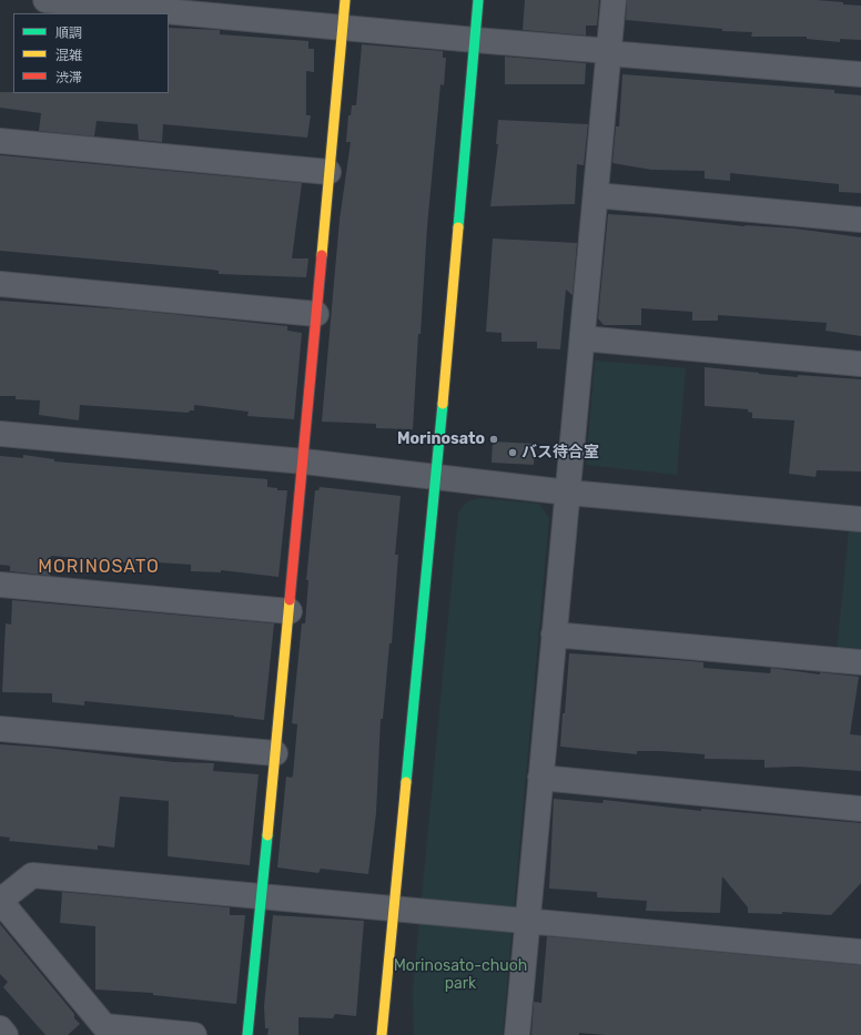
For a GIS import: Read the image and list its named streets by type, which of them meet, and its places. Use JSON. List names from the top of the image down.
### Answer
{
  "districts": ["MORINOSATO"],
  "parks": ["Morinosato-chuoh park"],
  "places": ["Morinosato", "バス待合室"],
  "legend": ["順調", "混雑", "渋滞"]
}
